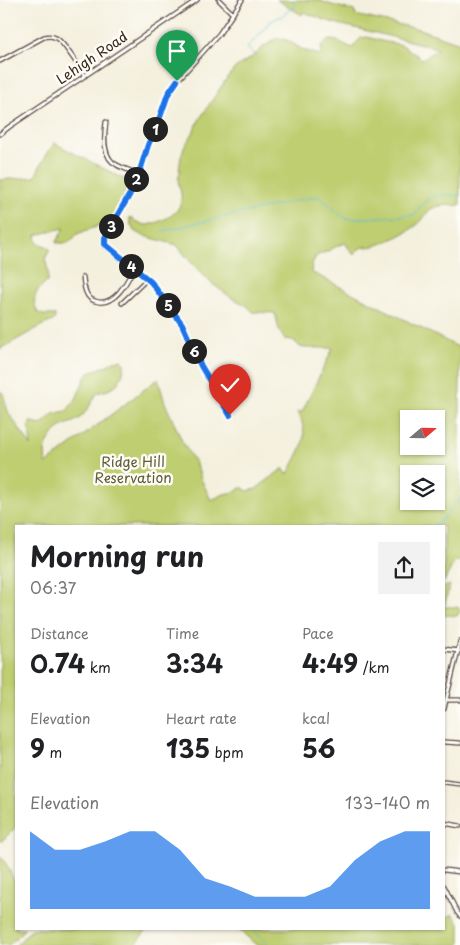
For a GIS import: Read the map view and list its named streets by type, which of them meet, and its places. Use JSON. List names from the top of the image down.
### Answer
{
  "streets": {
    "street": ["Lehigh Road"]
  },
  "parks": ["Ridge Hill Reservation"],
  "north": "right",
  "page": {
    "pins": [
      "1",
      "2",
      "3",
      "4",
      "5",
      "6"
    ],
    "heading": ["Morning run", "06:37"],
    "stats": [
      ["Distance", "0.74 km"],
      ["Time", "3:34"],
      ["Pace", "4:49 /km"],
      ["Elevation", "9 m"],
      ["Heart rate", "135 bpm"],
      ["kcal", "56"]
    ],
    "chart": ["Elevation", "133–140 m"]
  }
}
